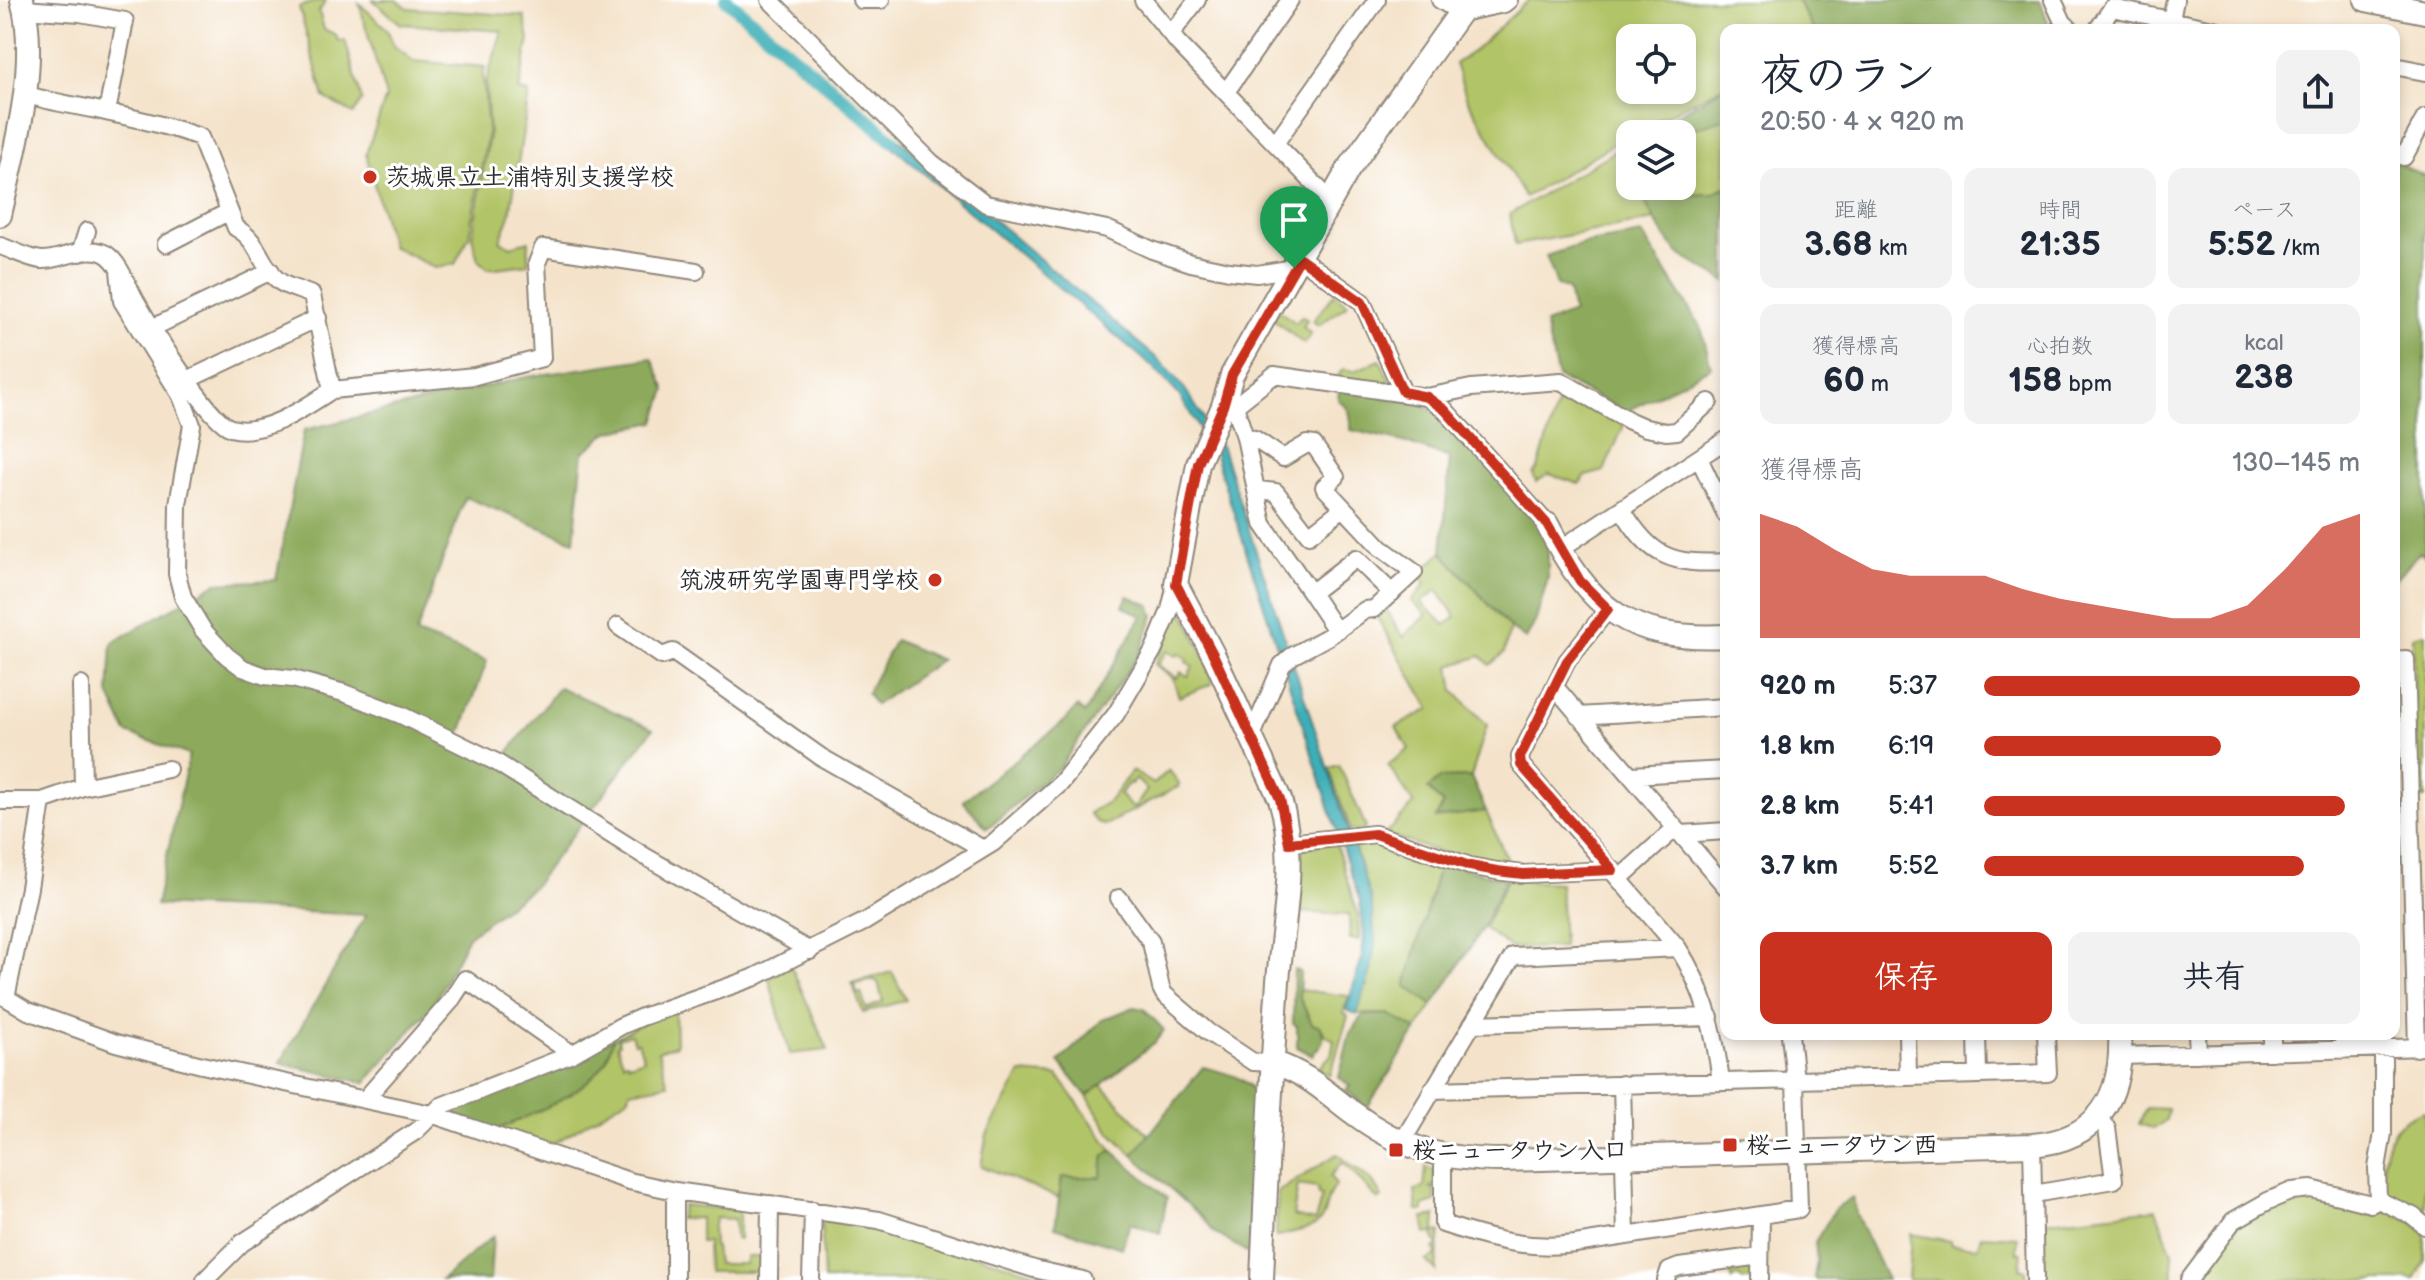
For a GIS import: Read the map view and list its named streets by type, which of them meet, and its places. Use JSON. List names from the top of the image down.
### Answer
{
  "places": {
    "other": ["茨城県立土浦特別支援学校", "筑波研究学園専門学校"],
    "transit": ["桜ニュータウン西", "桜ニュータウン入口"]
  },
  "page": {
    "heading": ["夜のラン", "20:50 · 4 × 920 m"],
    "stats": [
      ["距離", "3.68 km"],
      ["時間", "21:35"],
      ["ペース", "5:52 /km"],
      ["獲得標高", "60 m"],
      ["心拍数", "158 bpm"],
      ["kcal", "238"]
    ],
    "chart": ["獲得標高", "130–145 m"],
    "list": [
      {
        "name": "920 m",
        "note": "5:37"
      },
      {
        "name": "1.8 km",
        "note": "6:19"
      },
      {
        "name": "2.8 km",
        "note": "5:41"
      },
      {
        "name": "3.7 km",
        "note": "5:52"
      }
    ],
    "buttons": ["保存", "共有"]
  }
}
